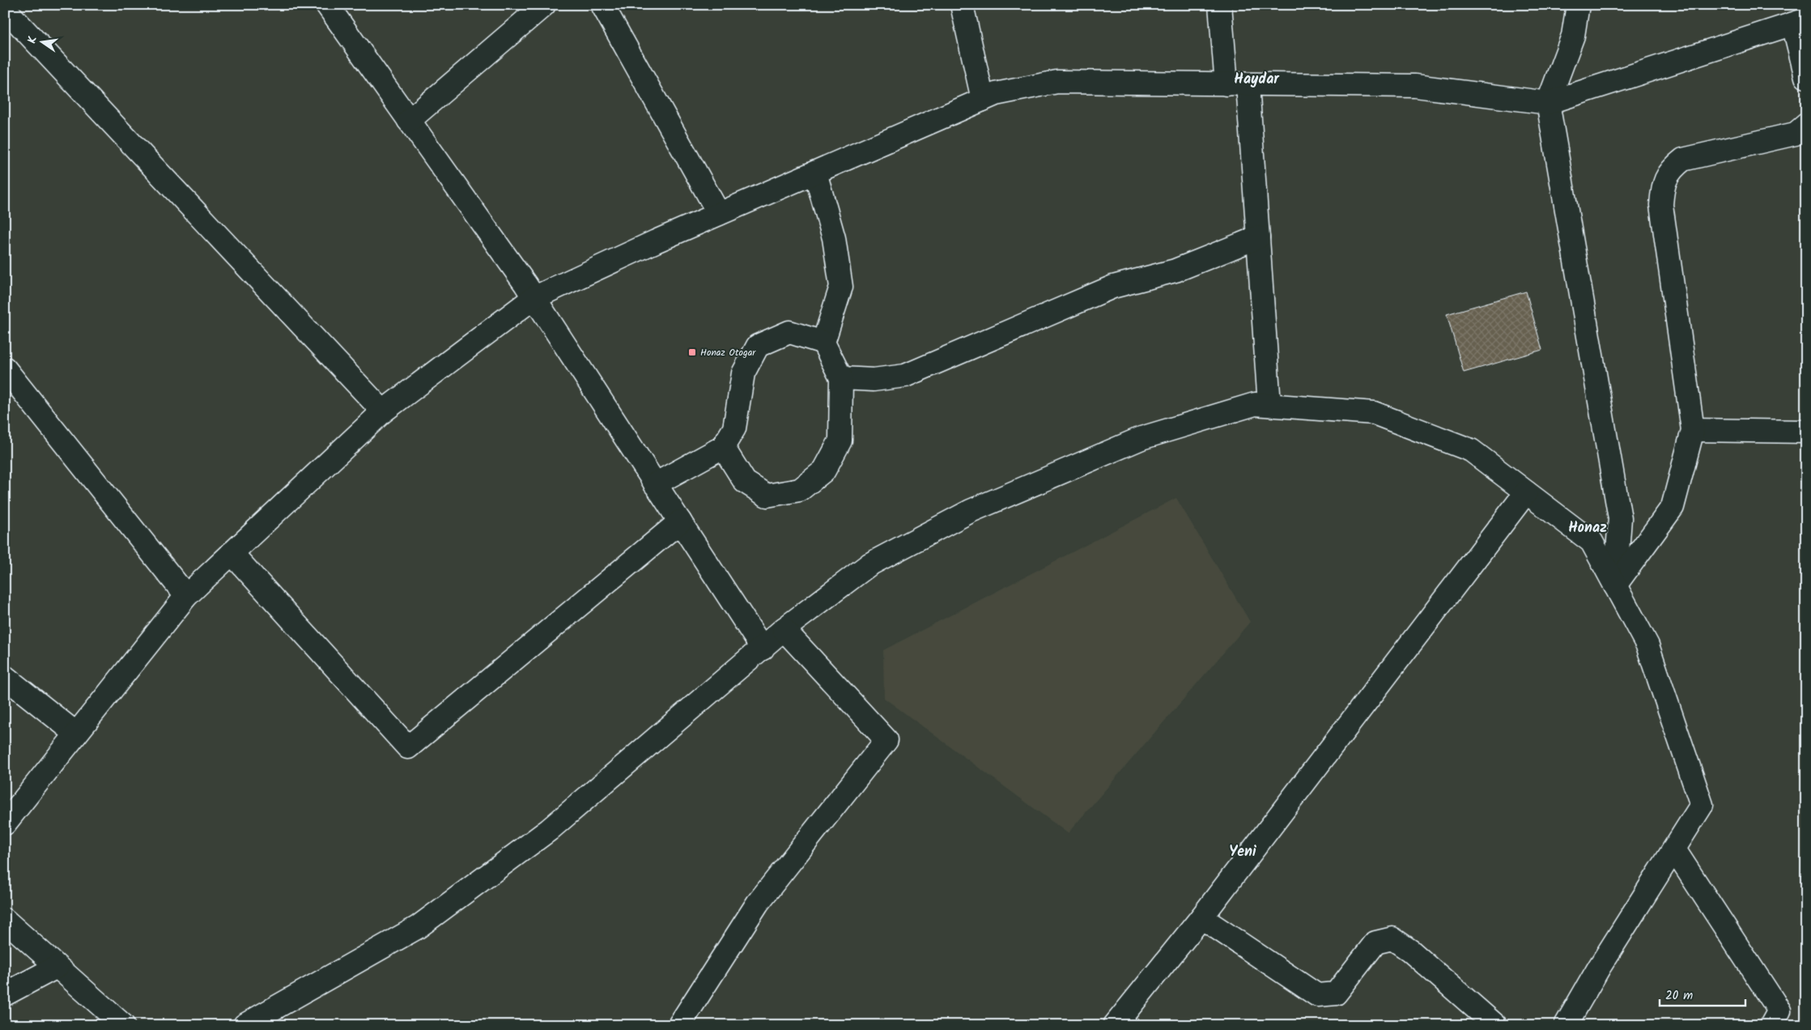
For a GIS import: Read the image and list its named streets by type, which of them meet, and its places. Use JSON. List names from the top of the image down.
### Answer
{
  "districts": ["Haydar", "Honaz", "Yeni"],
  "places": {
    "transit": ["Honaz Otogar"]
  },
  "scale_bar": "20 m",
  "north": "left"
}
